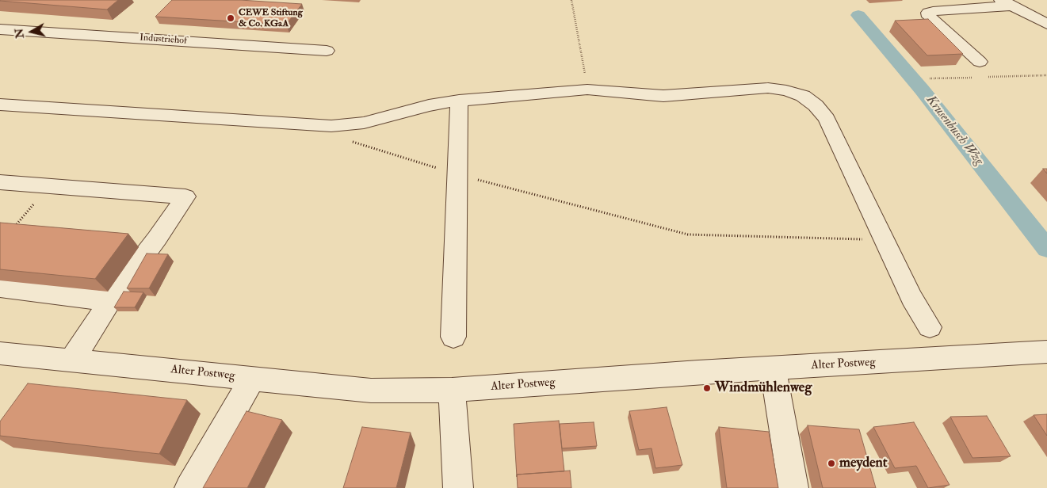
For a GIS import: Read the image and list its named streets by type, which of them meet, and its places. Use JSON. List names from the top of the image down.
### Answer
{
  "streets": {
    "street": ["Industriehof", "Alter Postweg"]
  },
  "water": ["Krusenbusch Wzg"],
  "places": ["CEWE Stiftung & Co. KGaA", "Windmühlenweg", "meydent"],
  "north": "left"
}
